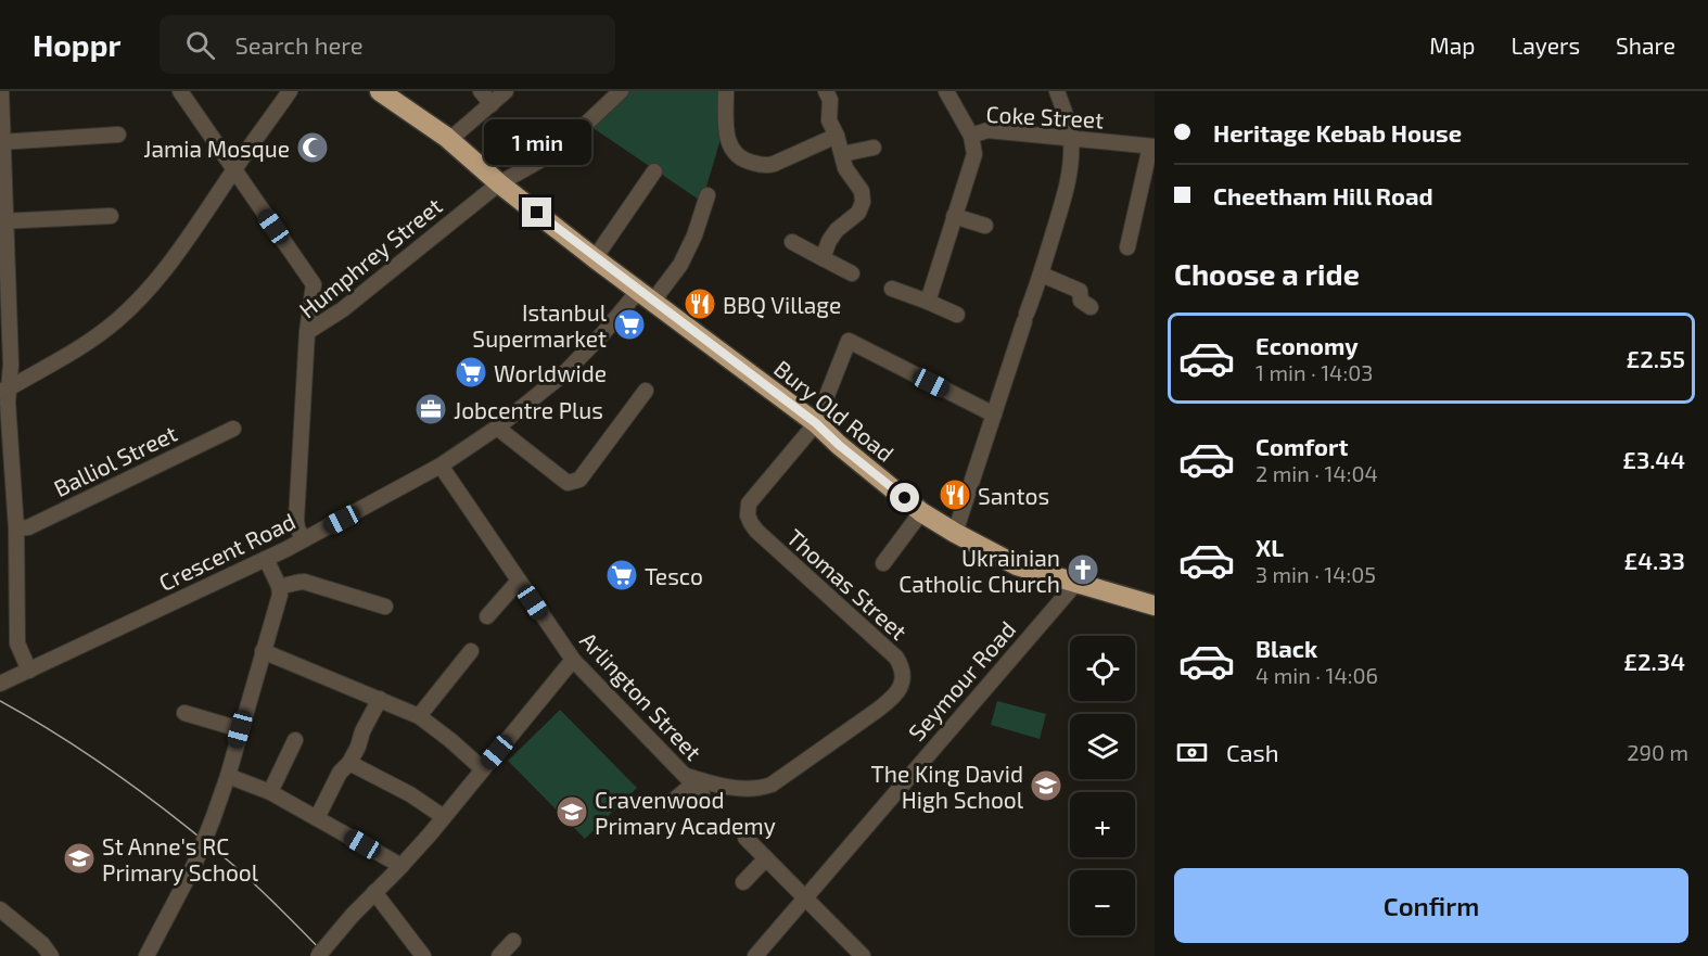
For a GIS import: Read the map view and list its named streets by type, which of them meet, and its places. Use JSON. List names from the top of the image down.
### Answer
{
  "streets": {
    "highway": ["Bury Old Road"],
    "street": [
      "Coke Street",
      "Humphrey Street",
      "Balliol Street",
      "Crescent Road",
      "Thomas Street",
      "Seymour Road",
      "Arlington Street"
    ]
  },
  "crossings": [
    ["Humphrey Street", "Bury Old Road"],
    ["Humphrey Street", "Crescent Road"],
    ["Bury Old Road", "Crescent Road"],
    ["Bury Old Road", "Thomas Street"],
    ["Bury Old Road", "Seymour Road"],
    ["Crescent Road", "Arlington Street"],
    ["Thomas Street", "Arlington Street"]
  ],
  "places": {
    "mosque": ["Jamia Mosque"],
    "restaurant": ["BBQ Village", "Santos"],
    "supermarket": ["Istanbul Supermarket", "Worldwide", "Tesco"],
    "office": ["Jobcentre Plus"],
    "church": ["Ukrainian Catholic Church"],
    "school or university": ["The King David High School", "Cravenwood Primary Academy", "St Anne's RC Primary School"]
  },
  "page": {
    "header": "Hoppr",
    "search": "Search here",
    "nav": ["Map", "Layers", "Share"],
    "banner": ["Heritage Kebab House", "Cheetham Hill Road"],
    "bubble": "1 min",
    "heading": "Choose a ride",
    "list": [
      {
        "name": "Economy",
        "note": "1 min · 14:03",
        "value": "£2.55"
      },
      {
        "name": "Comfort",
        "note": "2 min · 14:04",
        "value": "£3.44"
      },
      {
        "name": "XL",
        "note": "3 min · 14:05",
        "value": "£4.33"
      },
      {
        "name": "Black",
        "note": "4 min · 14:06",
        "value": "£2.34"
      }
    ],
    "map_buttons": ["+", "−"],
    "pay": ["Cash", "290 m"],
    "buttons": "Confirm"
  }
}
